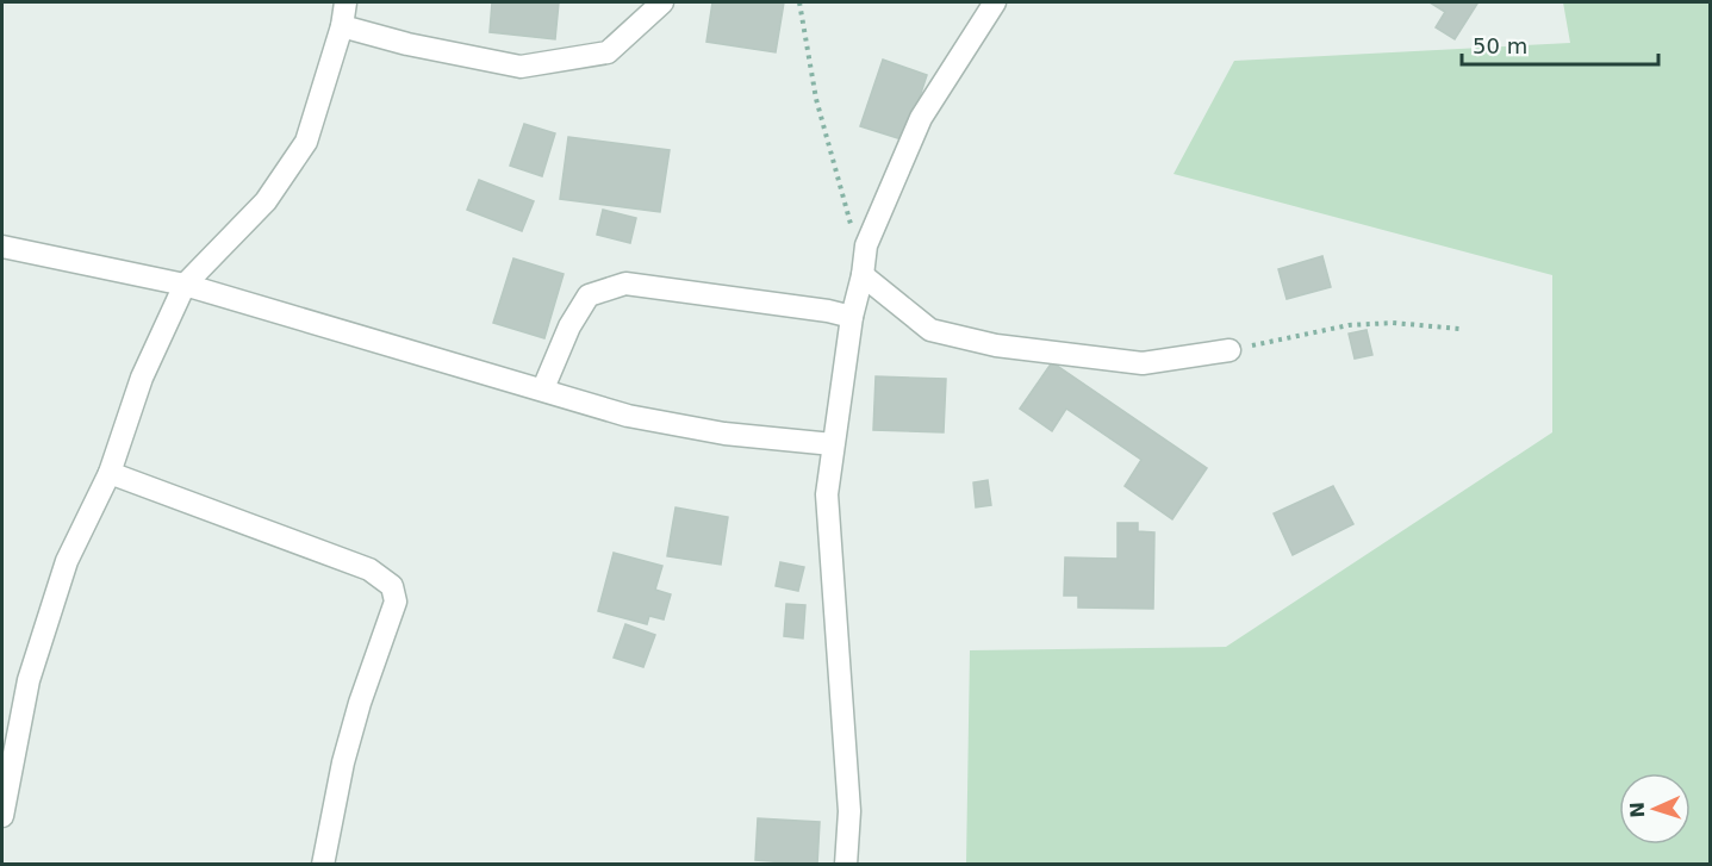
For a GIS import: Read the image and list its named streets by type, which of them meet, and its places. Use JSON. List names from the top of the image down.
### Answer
{
  "scale_bar": "50 m",
  "north": "left"
}
